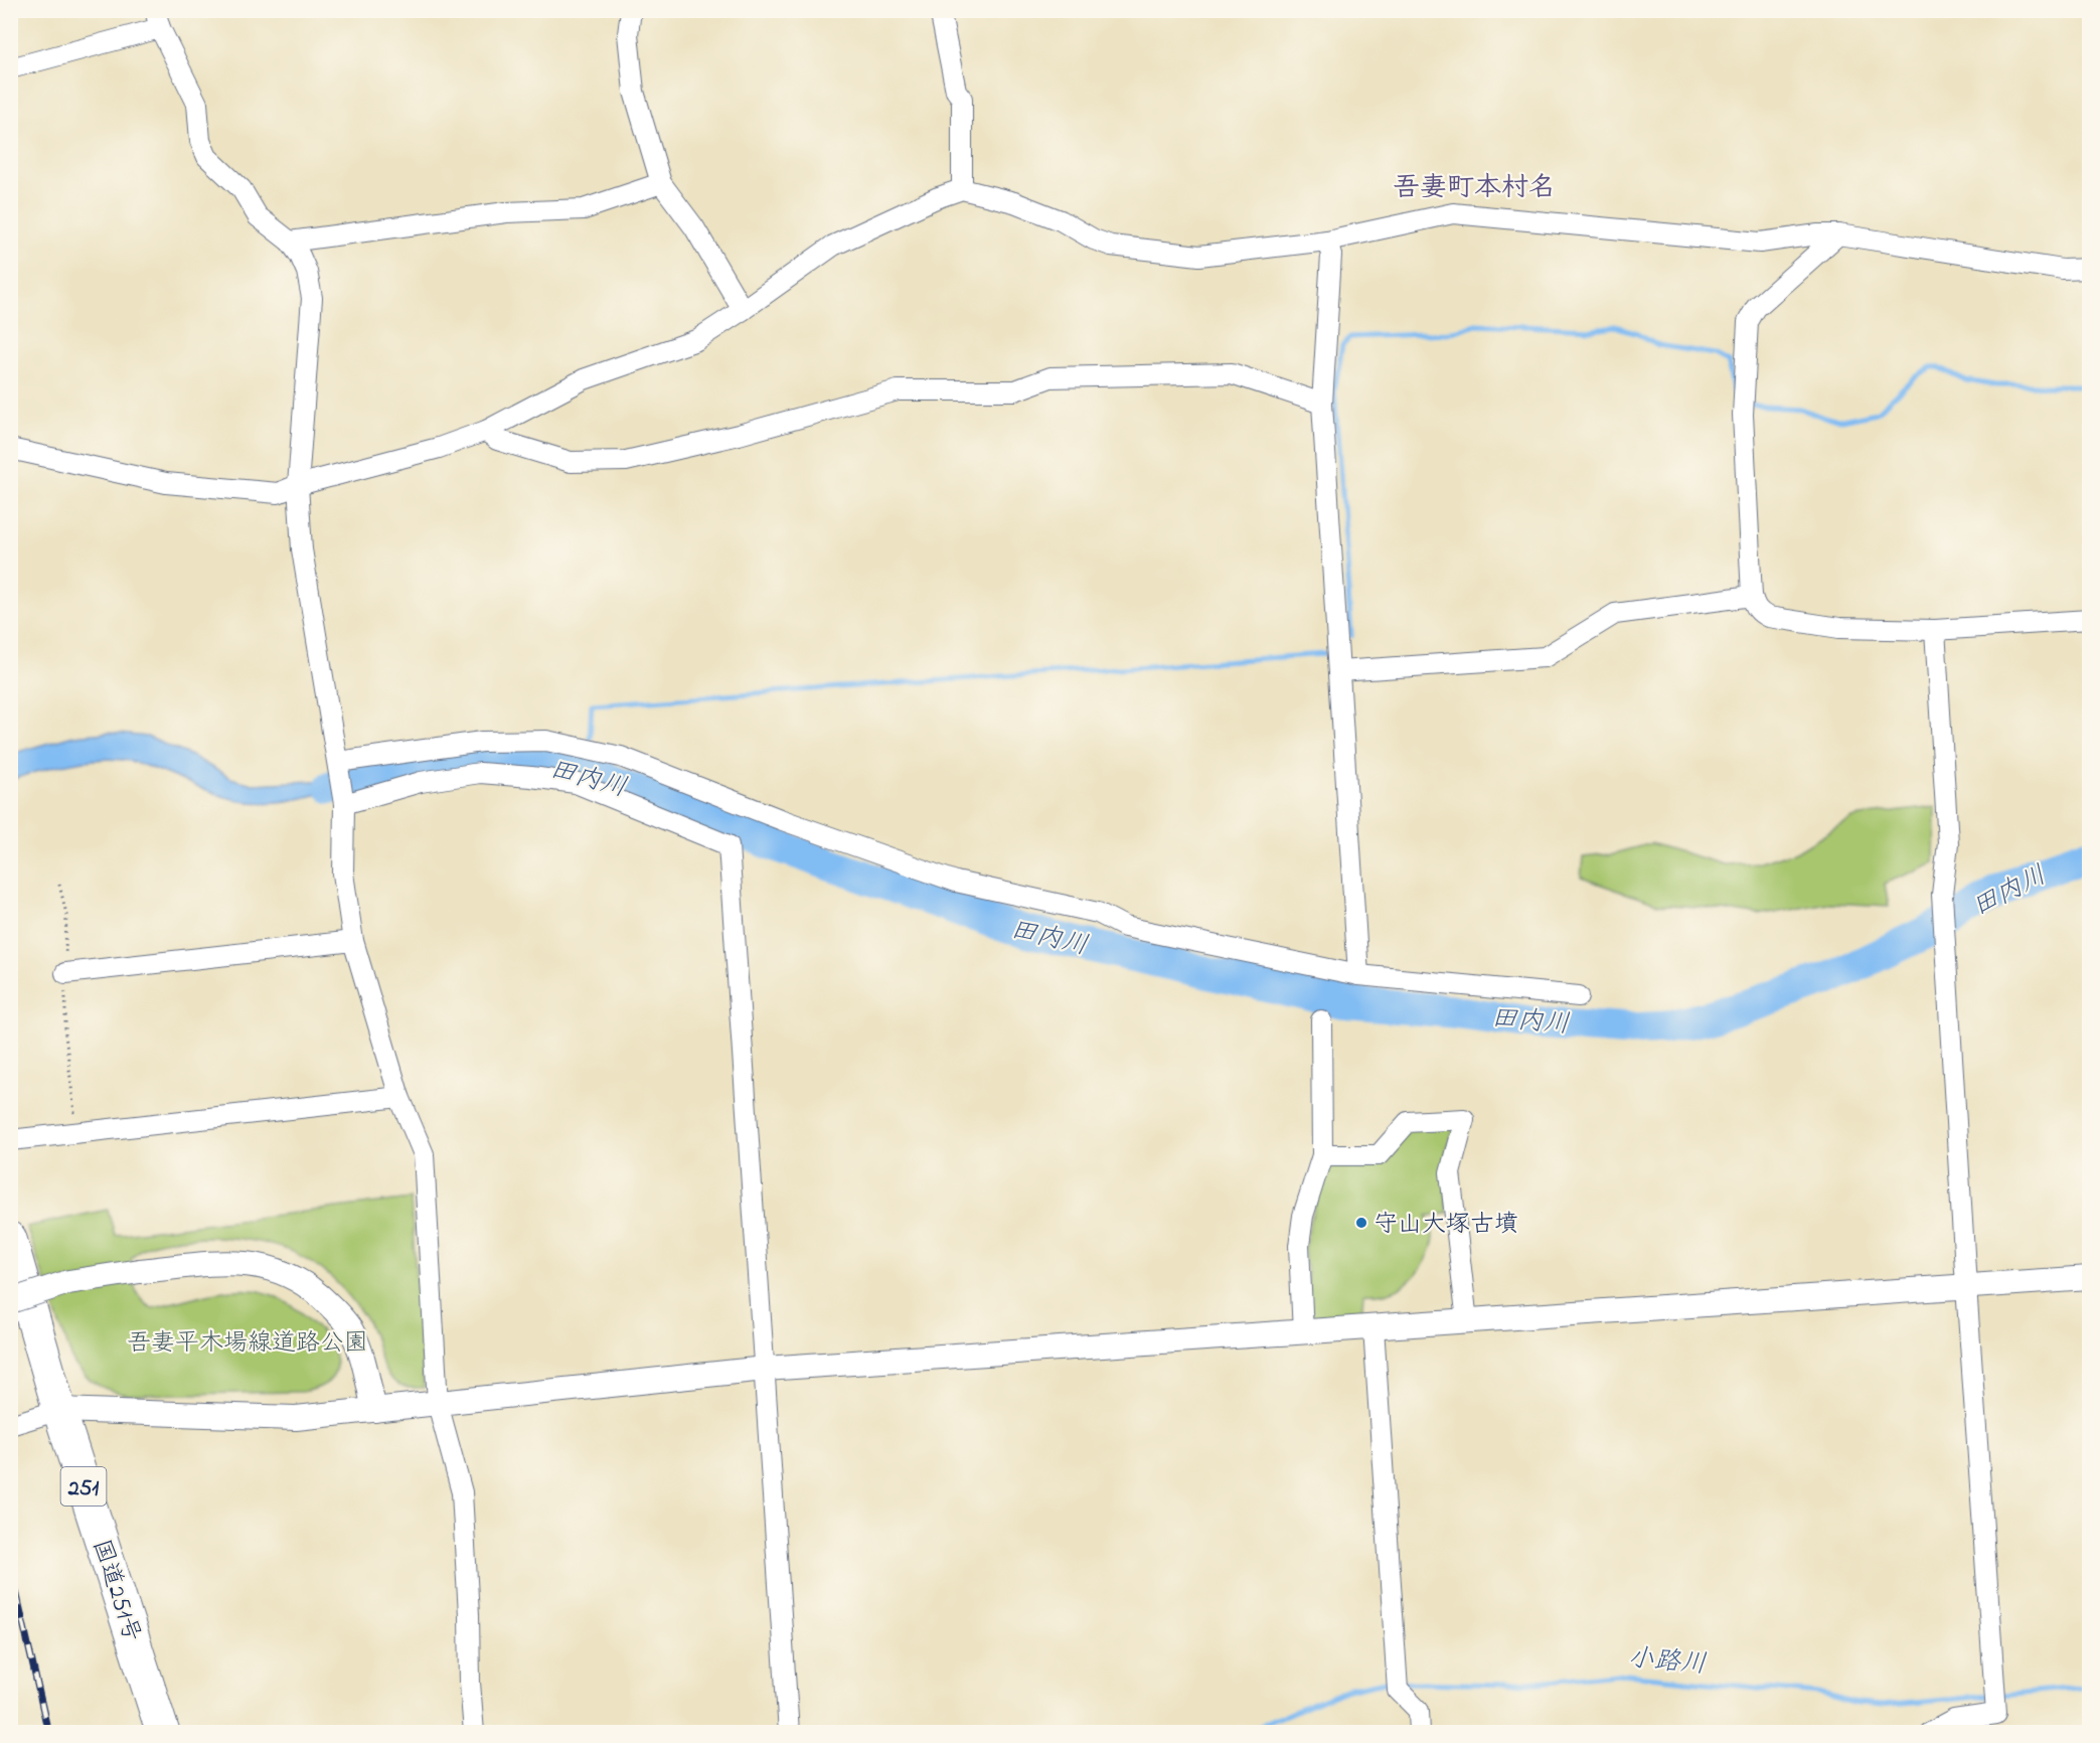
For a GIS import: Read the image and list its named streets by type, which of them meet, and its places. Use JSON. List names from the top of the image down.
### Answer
{
  "streets": {
    "highway": ["251", "国道251号"]
  },
  "districts": ["吾妻町本村名"],
  "water": ["田内川", "小路川"],
  "parks": ["吾妻平木場線道路公園"],
  "places": ["守山大塚古墳"]
}
